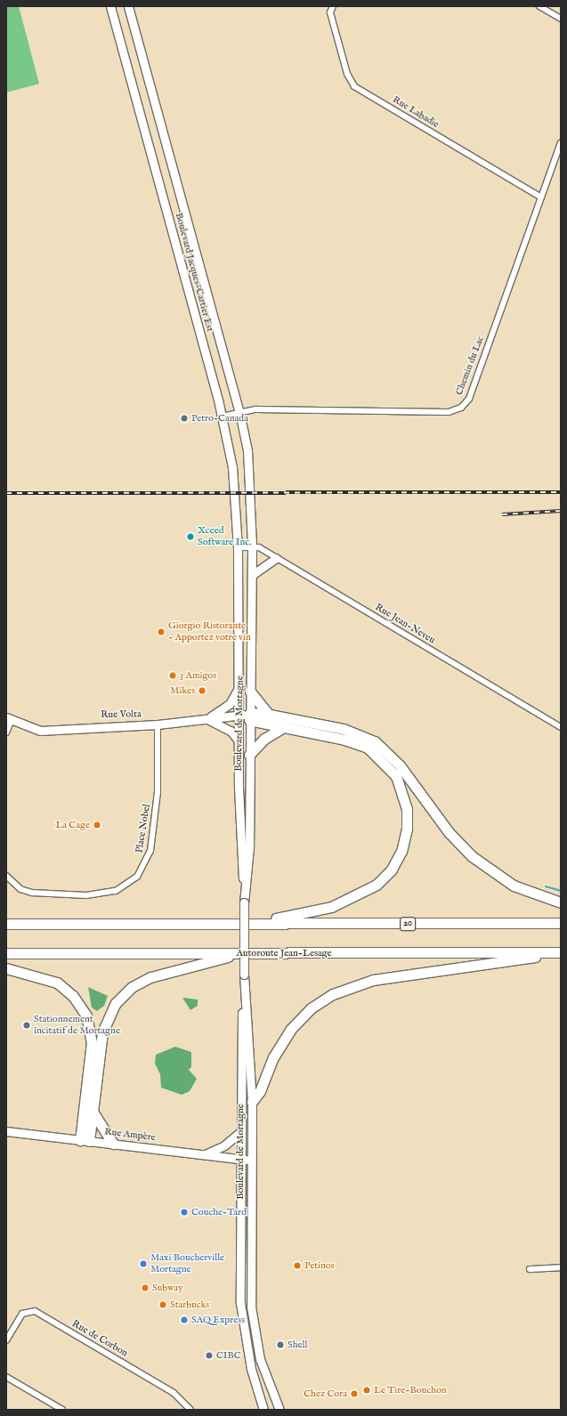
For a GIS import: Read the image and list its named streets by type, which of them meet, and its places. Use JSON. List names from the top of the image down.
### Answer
{
  "streets": {
    "highway": ["20", "Autoroute Jean-Lesage"],
    "main road": [
      "Boulevard Jacques-Cartier Est",
      "Rue Volta",
      "Boulevard de Mortagne",
      "Rue Ampère"
    ],
    "street": [
      "Rue Labadie",
      "Chemin du Lac",
      "Rue Jean-Neveu",
      "Place Nobel",
      "Rue de Corbon"
    ]
  },
  "crossings": [
    ["Rue Labadie", "Chemin du Lac"],
    ["Boulevard Jacques-Cartier Est", "Chemin du Lac"],
    ["Boulevard Jacques-Cartier Est", "Rue Jean-Neveu"],
    ["Boulevard Jacques-Cartier Est", "Boulevard de Mortagne"],
    ["Rue Jean-Neveu", "Boulevard de Mortagne"],
    ["Rue Volta", "Boulevard de Mortagne"],
    ["Rue Volta", "Place Nobel"],
    ["Boulevard de Mortagne", "Rue Ampère"]
  ],
  "places": [
    "Petro-Canada",
    "Xceed Software Inc.",
    "Giorgio Ristorante - Apportez votre vin",
    "3 Amigos",
    "Mikes",
    "La Cage",
    "Stationnement incitatif de Mortagne",
    "Couche-Tard",
    "Maxi Boucherville Mortagne",
    "Petinos",
    "Subway",
    "Starbucks",
    "SAQ Express",
    "Shell",
    "CIBC",
    "Le Tire-Bouchon",
    "Chez Cora"
  ]
}
